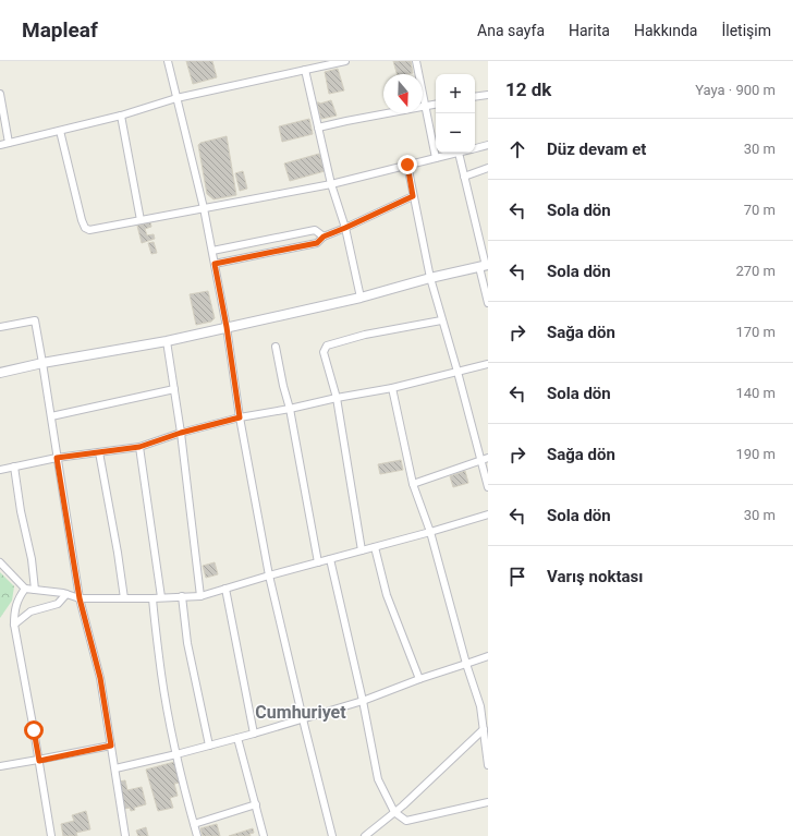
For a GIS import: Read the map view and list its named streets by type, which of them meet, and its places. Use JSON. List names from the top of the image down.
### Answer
{
  "districts": ["Cumhuriyet"],
  "north": "bottom",
  "page": {
    "header": "Mapleaf",
    "nav": [
      "Ana sayfa",
      "Harita",
      "Hakkında",
      "İletişim"
    ],
    "heading": ["12 dk", "Yaya · 900 m"],
    "map_buttons": ["+", "−"],
    "list": [
      ["Düz devam et", "30 m"],
      ["Sola dön", "70 m"],
      ["Sola dön", "270 m"],
      ["Sağa dön", "170 m"],
      ["Sola dön", "140 m"],
      ["Sağa dön", "190 m"],
      ["Sola dön", "30 m"],
      "Varış noktası"
    ]
  }
}
